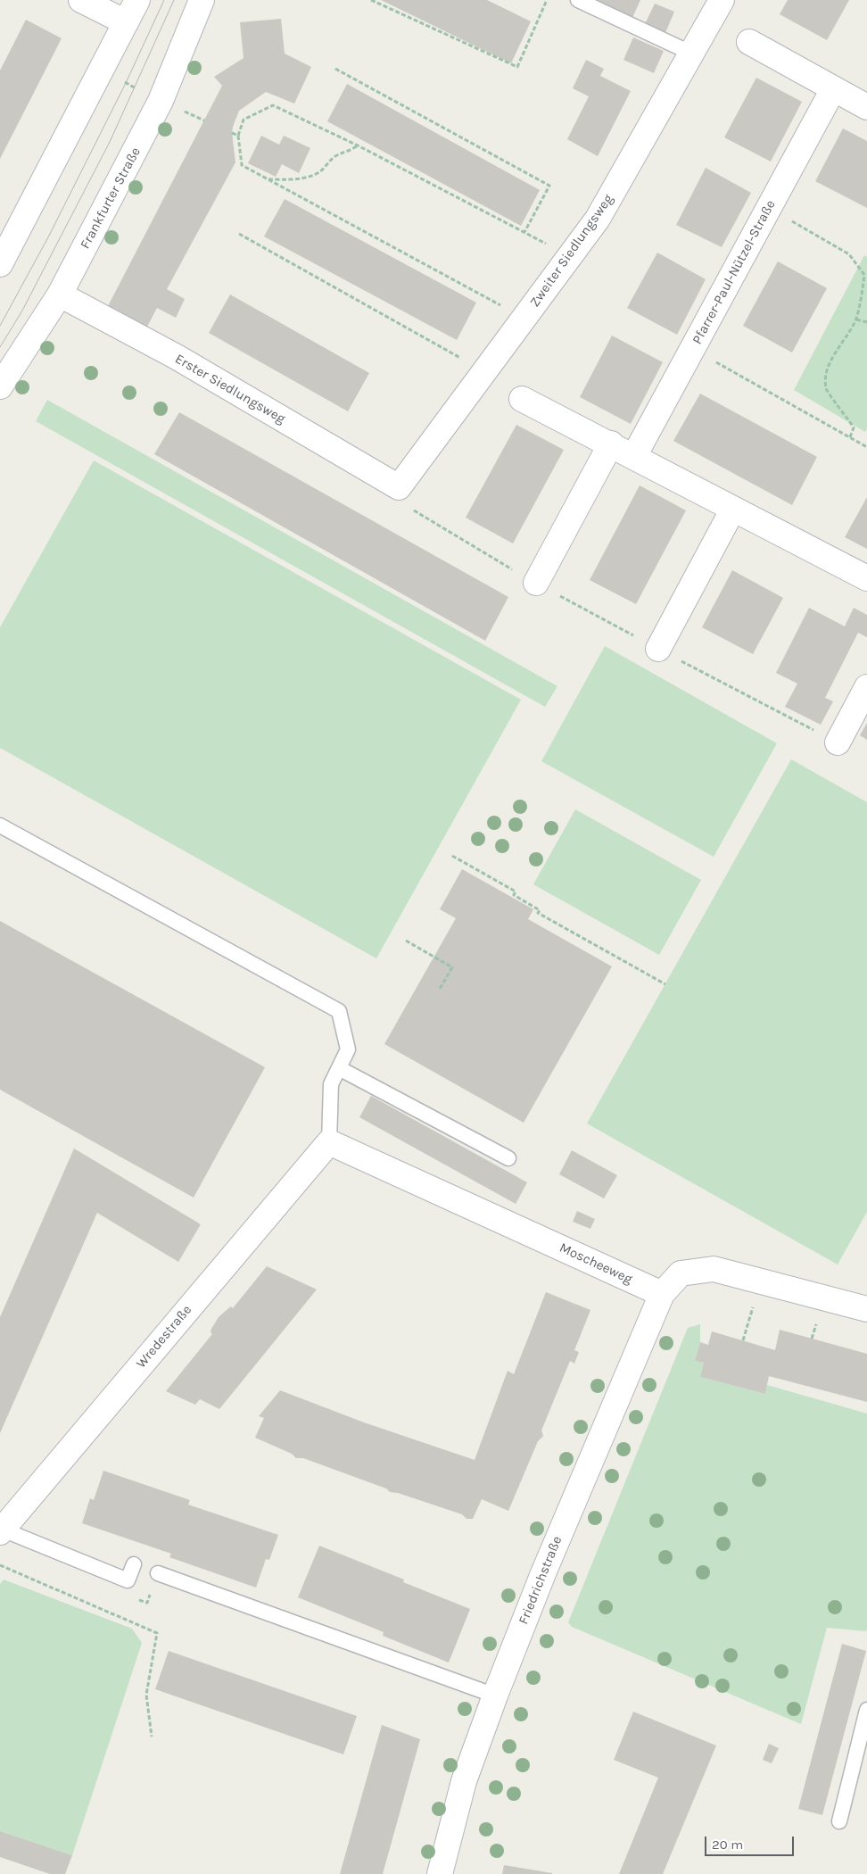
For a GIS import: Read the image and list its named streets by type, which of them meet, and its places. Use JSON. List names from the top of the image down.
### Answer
{
  "streets": {
    "street": [
      "Frankfurter Straße",
      "Zweiter Siedlungsweg",
      "Pfarrer-Paul-Nützel-Straße",
      "Erster Siedlungsweg",
      "Moscheeweg",
      "Wredestraße",
      "Friedrichstraße"
    ]
  },
  "crossings": [
    ["Frankfurter Straße", "Erster Siedlungsweg"],
    ["Zweiter Siedlungsweg", "Erster Siedlungsweg"],
    ["Moscheeweg", "Wredestraße"],
    ["Moscheeweg", "Friedrichstraße"]
  ],
  "scale_bar": "20 m"
}
